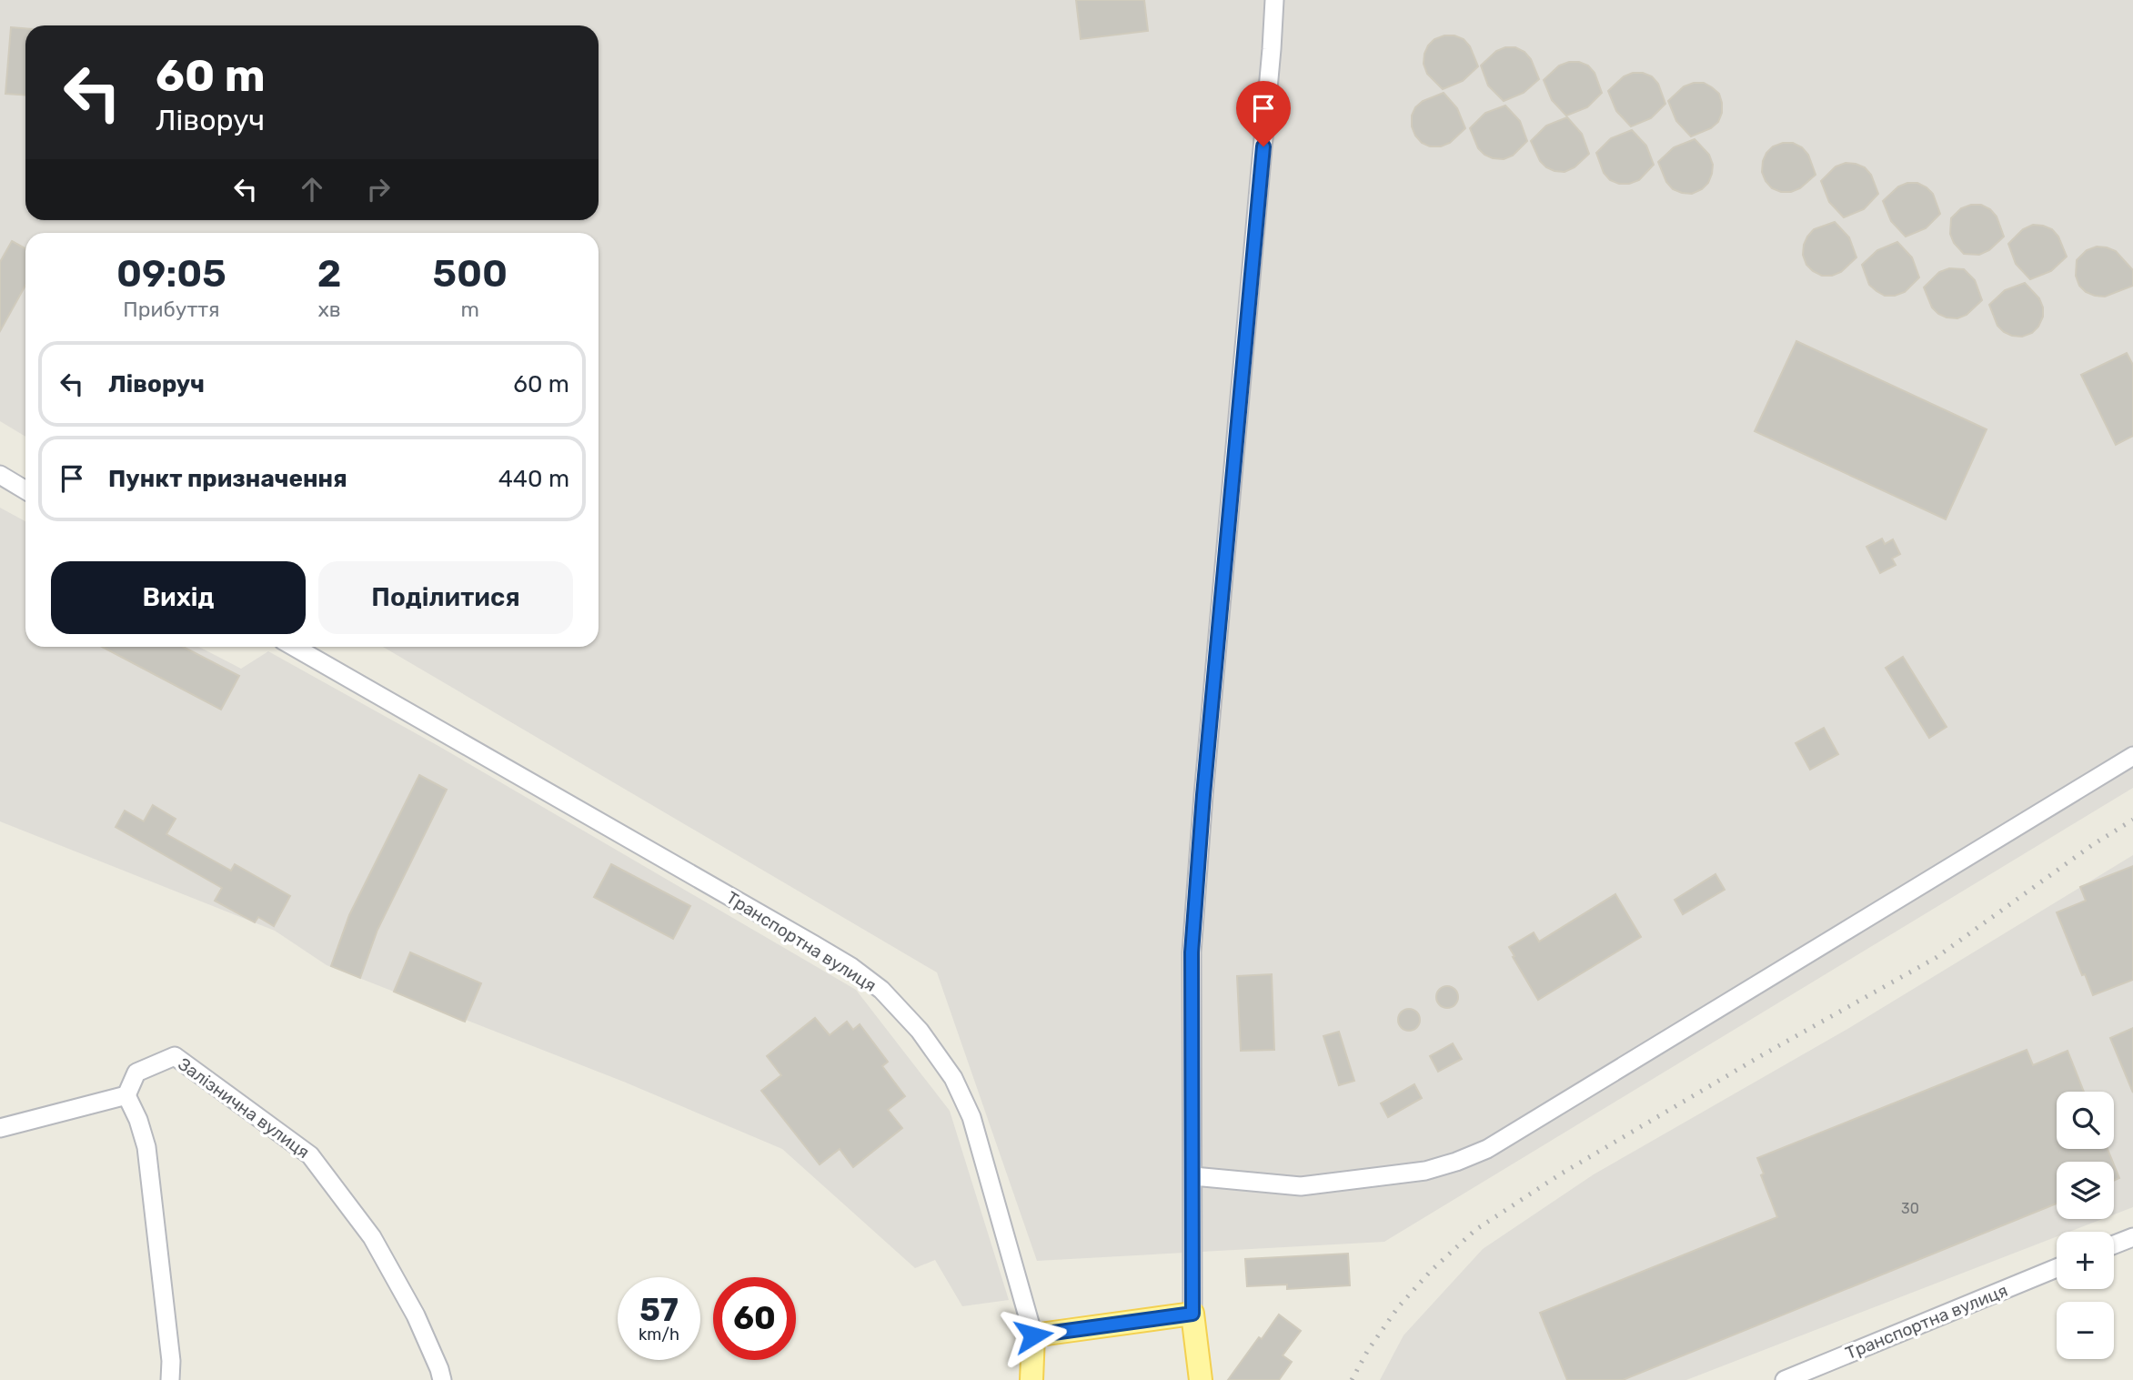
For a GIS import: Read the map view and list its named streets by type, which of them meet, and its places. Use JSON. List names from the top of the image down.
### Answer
{
  "streets": {
    "street": ["Транспортна вулиця", "Залізнична вулиця"]
  },
  "house_numbers": ["30"],
  "page": {
    "turn": ["60 m", "Ліворуч"],
    "eta": [
      "09:05",
      "Прибуття",
      "2",
      "хв",
      "500",
      "m"
    ],
    "list": [
      {
        "name": "Ліворуч",
        "value": "60 m"
      },
      {
        "name": "Пункт призначення",
        "value": "440 m"
      }
    ],
    "buttons": ["Вихід", "Поділитися"],
    "map_buttons": ["+", "−"],
    "speed": "57 km/h",
    "limit": "60"
  }
}
